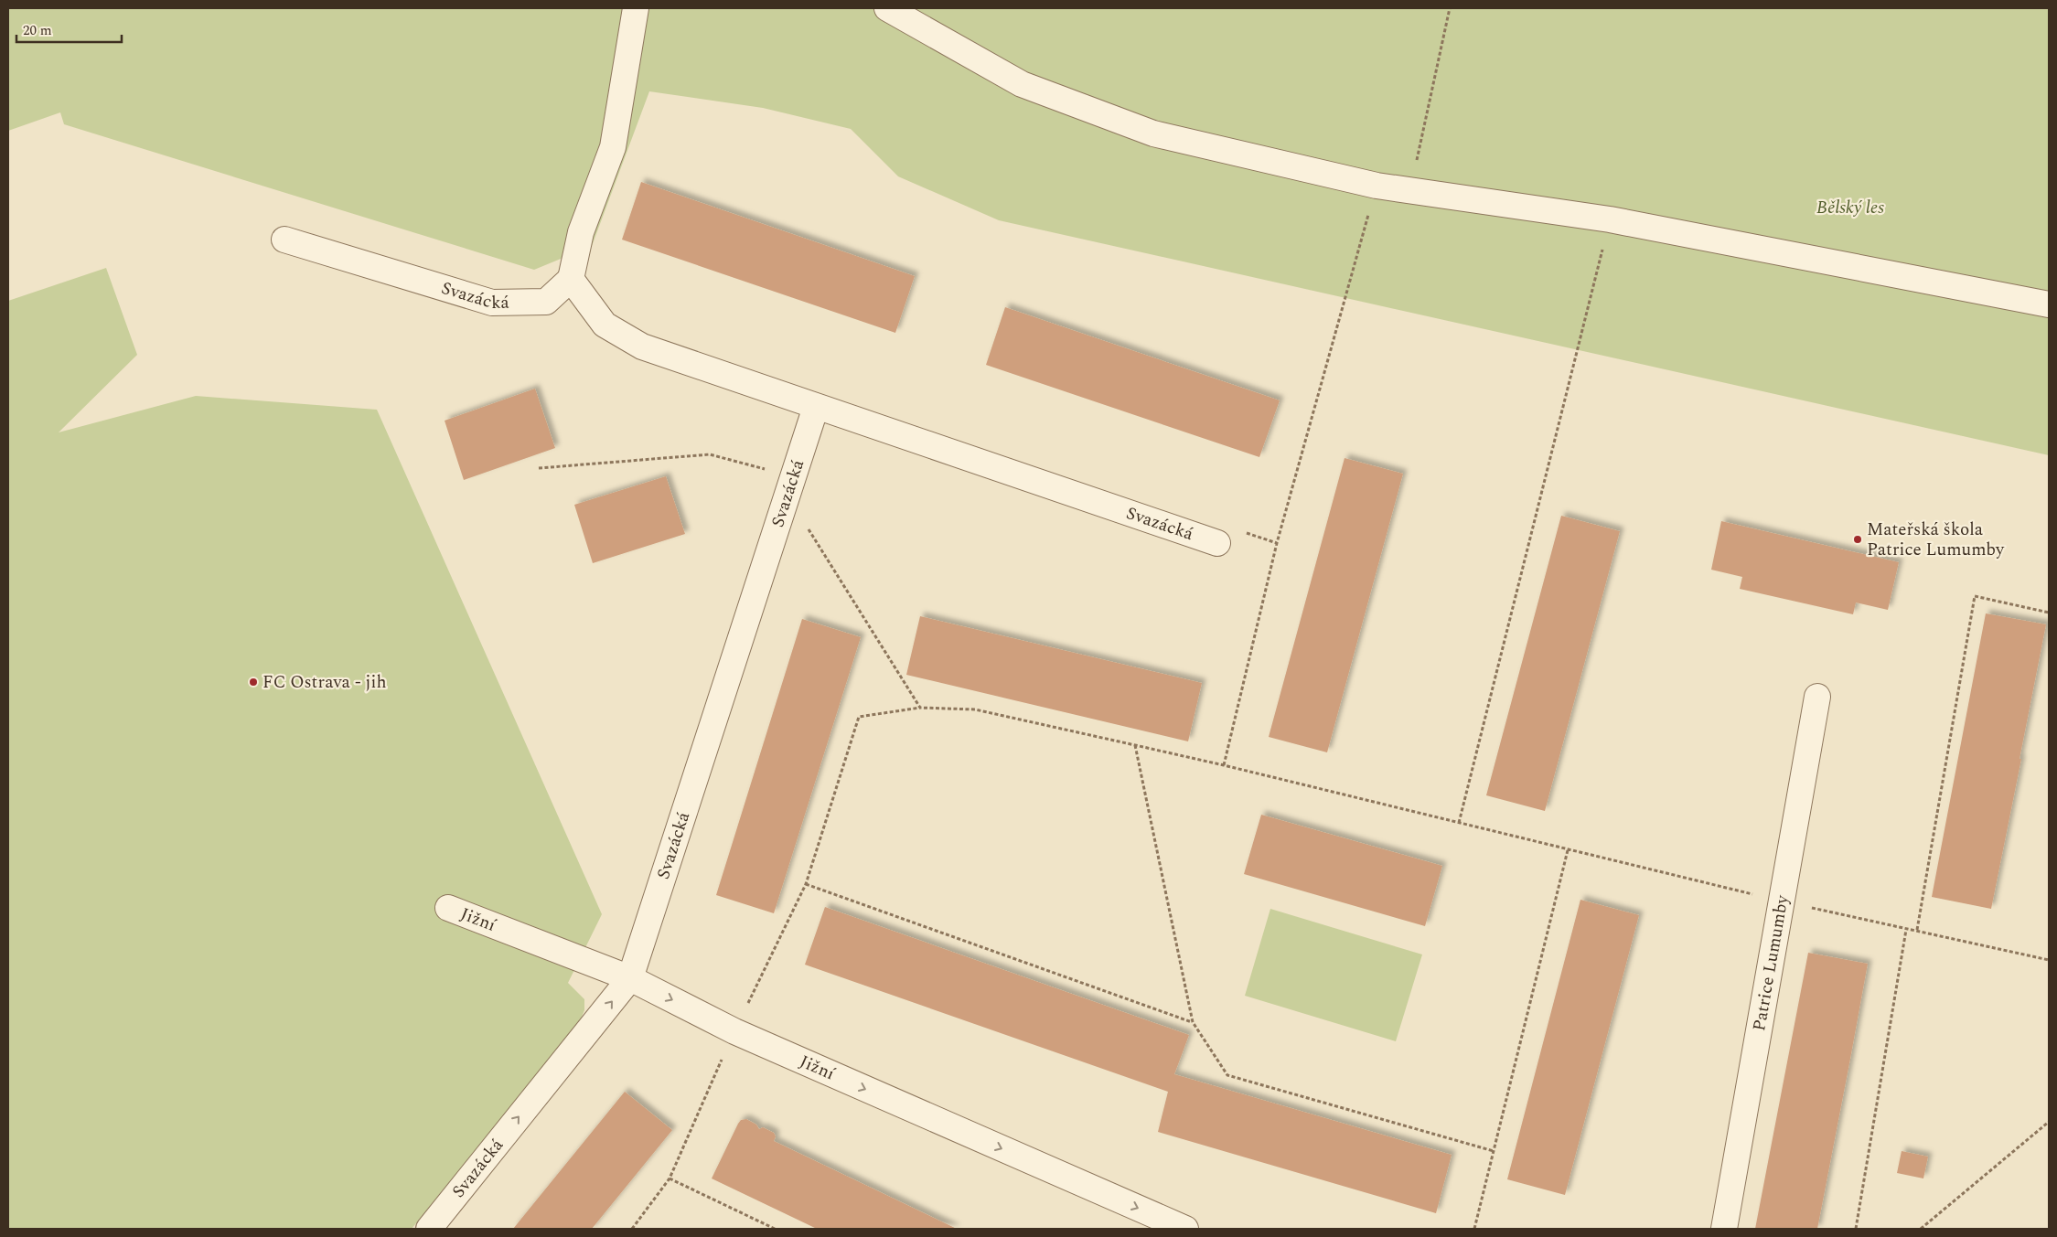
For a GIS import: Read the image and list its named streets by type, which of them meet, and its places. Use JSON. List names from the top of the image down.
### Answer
{
  "streets": {
    "street": ["Svazácká", "Jižní", "Patrice Lumumby"]
  },
  "crossings": [
    ["Svazácká", "Jižní"]
  ],
  "one_way": ["Jižní"],
  "parks": ["Bělský les"],
  "places": ["Mateřská škola Patrice Lumumby", "FC Ostrava - jih"],
  "scale_bar": "20 m"
}
